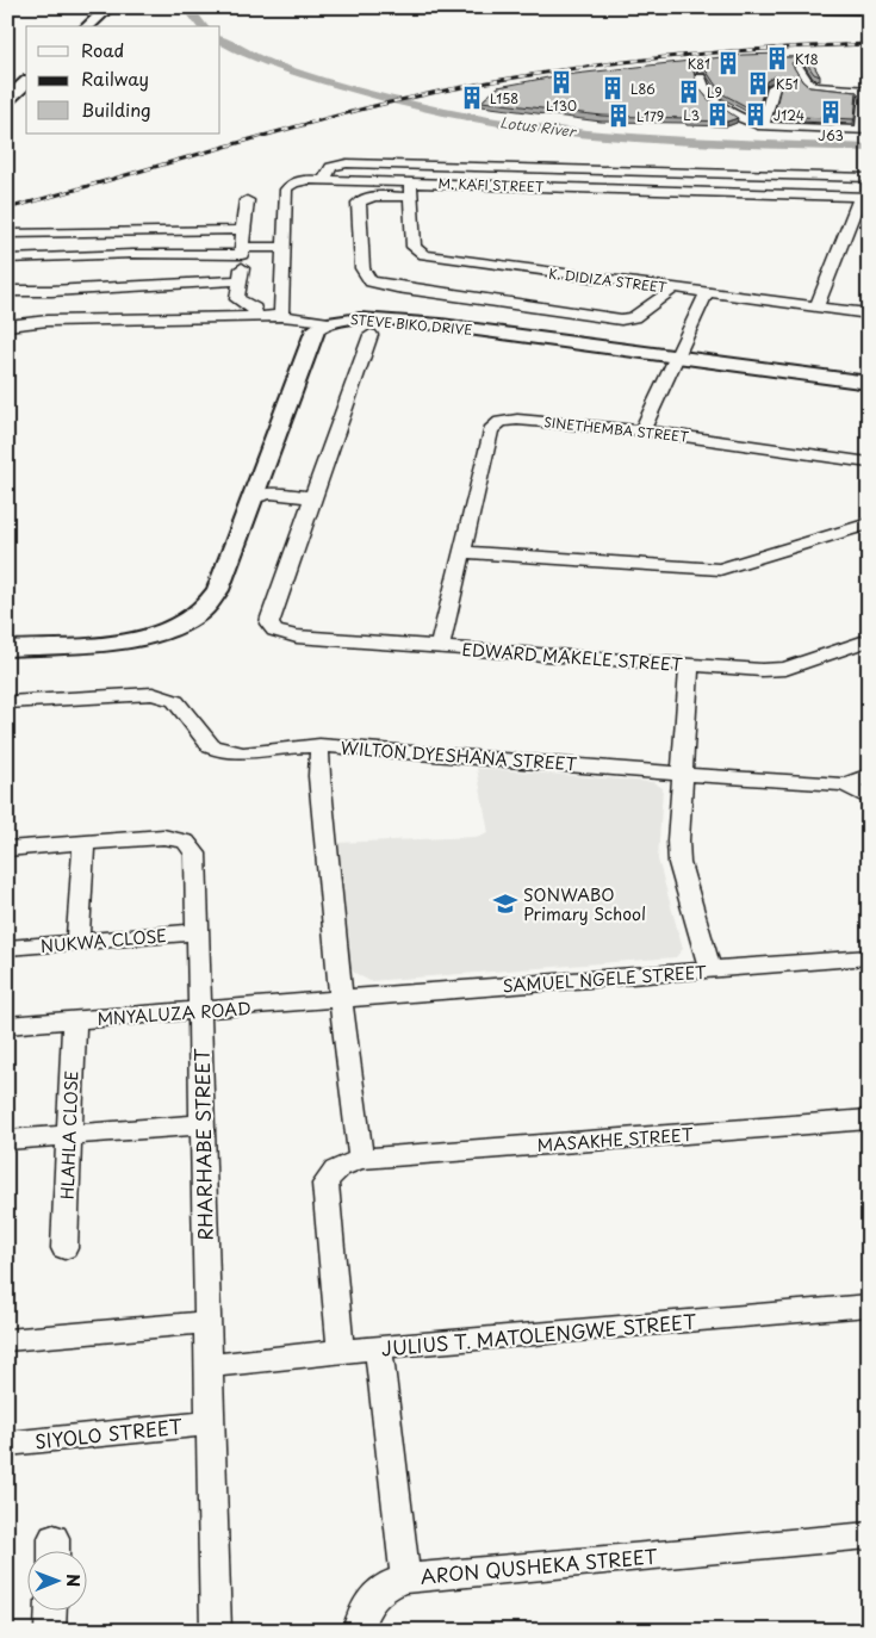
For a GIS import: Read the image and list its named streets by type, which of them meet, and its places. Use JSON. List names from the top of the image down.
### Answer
{
  "streets": {
    "main road": ["STEVE BIKO DRIVE"],
    "street": [
      "M. KAFI STREET",
      "K. DIDIZA STREET",
      "SINETHEMBA STREET",
      "EDWARD MAKELE STREET",
      "WILTON DYESHANA STREET",
      "NUKWA CLOSE",
      "SAMUEL NGELE STREET",
      "MNYALUZA ROAD",
      "HLAHLA CLOSE",
      "MASAKHE STREET",
      "RHARHABE STREET",
      "JULIUS T. MATOLENGWE STREET",
      "SIYOLO STREET",
      "ARON QUSHEKA STREET"
    ]
  },
  "crossings": [
    ["M. KAFI STREET", "K. DIDIZA STREET"],
    ["SINETHEMBA STREET", "EDWARD MAKELE STREET"],
    ["WILTON DYESHANA STREET", "SAMUEL NGELE STREET"],
    ["WILTON DYESHANA STREET", "MNYALUZA ROAD"],
    ["WILTON DYESHANA STREET", "MASAKHE STREET"],
    ["NUKWA CLOSE", "RHARHABE STREET"],
    ["SAMUEL NGELE STREET", "MNYALUZA ROAD"],
    ["MNYALUZA ROAD", "HLAHLA CLOSE"],
    ["MNYALUZA ROAD", "RHARHABE STREET"],
    ["RHARHABE STREET", "JULIUS T. MATOLENGWE STREET"],
    ["RHARHABE STREET", "SIYOLO STREET"],
    ["JULIUS T. MATOLENGWE STREET", "ARON QUSHEKA STREET"]
  ],
  "water": ["Lotus River"],
  "places": {
    "building": [
      "K18",
      "K81",
      "L130",
      "K51",
      "L86",
      "L9",
      "L158",
      "J63",
      "L3",
      "J124",
      "L179"
    ],
    "school or university": ["SONWABO Primary School"]
  },
  "legend": ["Road", "Railway", "Building"],
  "north": "right"
}
